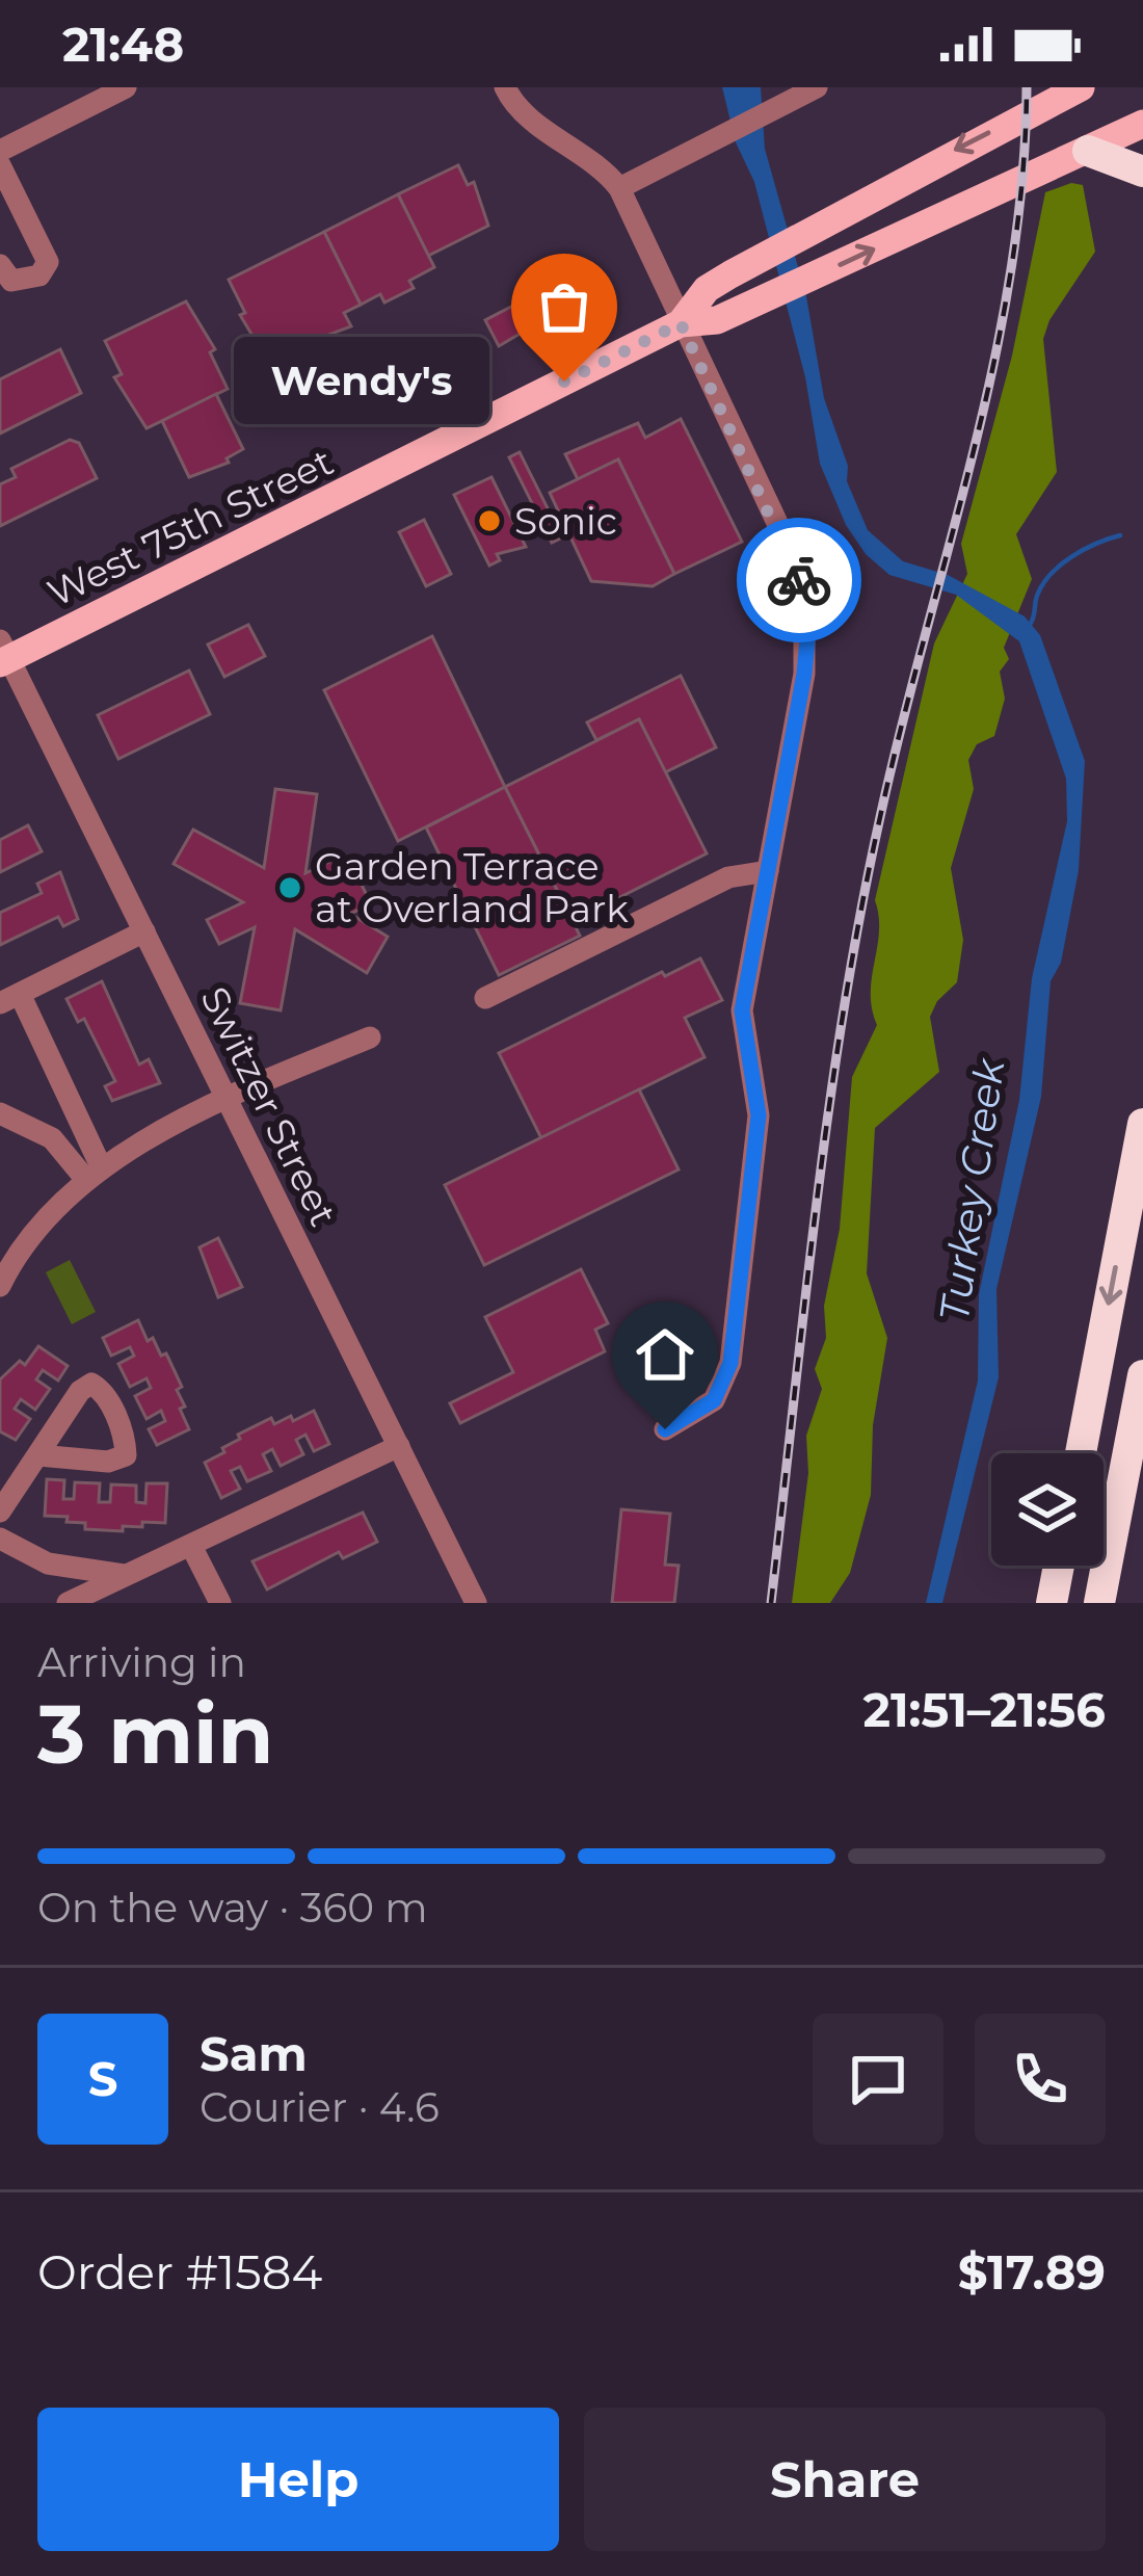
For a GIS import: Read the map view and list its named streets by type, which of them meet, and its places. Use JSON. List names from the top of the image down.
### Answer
{
  "streets": {
    "main road": ["West 75th Street"],
    "street": ["Switzer Street"]
  },
  "crossings": [
    ["West 75th Street", "Switzer Street"]
  ],
  "water": ["Turkey Creek"],
  "places": ["Wendy's", "Sonic", "Garden Terrace at Overland Park"],
  "page": {
    "status": "21:48",
    "bubble": "Wendy's",
    "heading": ["3 min", "Arriving in", "21:51–21:56"],
    "panel": [
      "Sam",
      "Courier · 4.6",
      "Order #1584",
      "$17.89"
    ],
    "bar": "On the way · 360 m",
    "round": "S",
    "buttons": ["Help", "Share"]
  }
}
